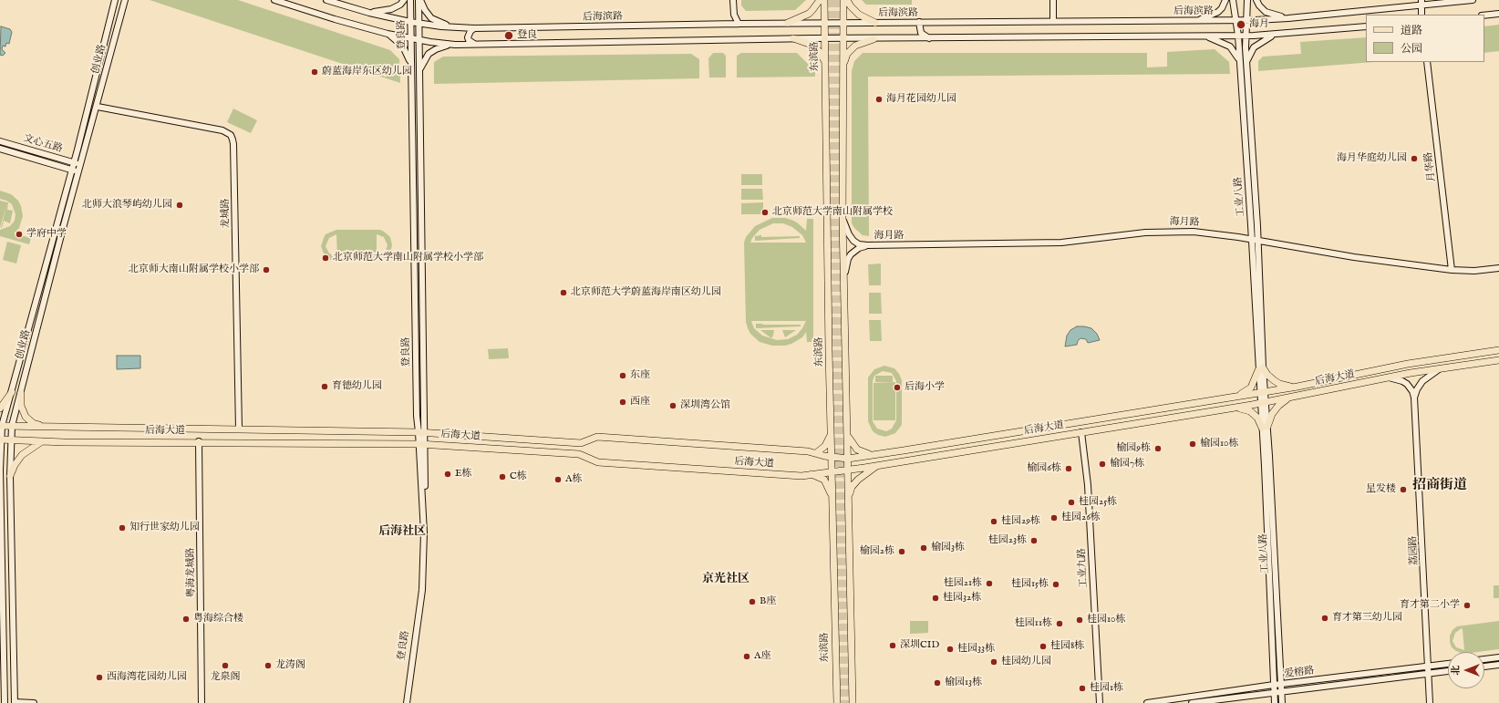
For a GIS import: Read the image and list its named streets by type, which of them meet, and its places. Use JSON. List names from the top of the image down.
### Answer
{
  "streets": {
    "main road": [
      "后海滨路",
      "登良路",
      "东滨路",
      "创业路",
      "文心五路",
      "月华路",
      "工业八路",
      "龙城路",
      "海月路",
      "后海大道",
      "荔园路",
      "工业九路",
      "粤海龙城路",
      "爱榕路"
    ]
  },
  "crossings": [
    ["后海滨路", "登良路"],
    ["后海滨路", "东滨路"],
    ["后海滨路", "工业八路"],
    ["登良路", "后海大道"],
    ["东滨路", "后海大道"],
    ["创业路", "文心五路"],
    ["创业路", "龙城路"],
    ["创业路", "后海大道"],
    ["月华路", "海月路"],
    ["工业八路", "海月路"],
    ["工业八路", "后海大道"],
    ["工业八路", "爱榕路"],
    ["龙城路", "后海大道"],
    ["后海大道", "荔园路"],
    ["后海大道", "工业九路"],
    ["后海大道", "粤海龙城路"],
    ["荔园路", "爱榕路"]
  ],
  "districts": ["招商街道", "后海社区", "京光社区"],
  "places": [
    "海月",
    "登良",
    "蔚蓝海岸东区幼儿园",
    "海月花园幼儿园",
    "海月华庭幼儿园",
    "北师大浪琴屿幼儿园",
    "北京师范大学南山附属学校",
    "学府中学",
    "北京师范大学南山附属学校小学部",
    "北京师大南山附属学校小学部",
    "北京师范大学蔚蓝海岸南区幼儿园",
    "东座",
    "育德幼儿园",
    "后海小学",
    "西座",
    "深圳湾公馆",
    "榆园10栋",
    "榆园9栋",
    "榆园7栋",
    "榆园6栋",
    "E栋",
    "C栋",
    "A栋",
    "星发楼",
    "桂园25栋",
    "桂园26栋",
    "桂园29栋",
    "知行世家幼儿园",
    "桂园23栋",
    "榆园3栋",
    "榆园2栋",
    "桂园21栋",
    "桂园15栋",
    "桂园32栋",
    "B座",
    "育才第二小学",
    "育才第三幼儿园",
    "粤海综合楼",
    "桂园10栋",
    "桂园11栋",
    "深圳CID",
    "桂园8栋",
    "桂园33栋",
    "A座",
    "桂园幼儿园",
    "龙泉阁",
    "龙涛阁",
    "西海湾花园幼儿园",
    "榆园13栋",
    "桂园1栋"
  ],
  "legend": ["道路", "公园"],
  "north": "left"
}
